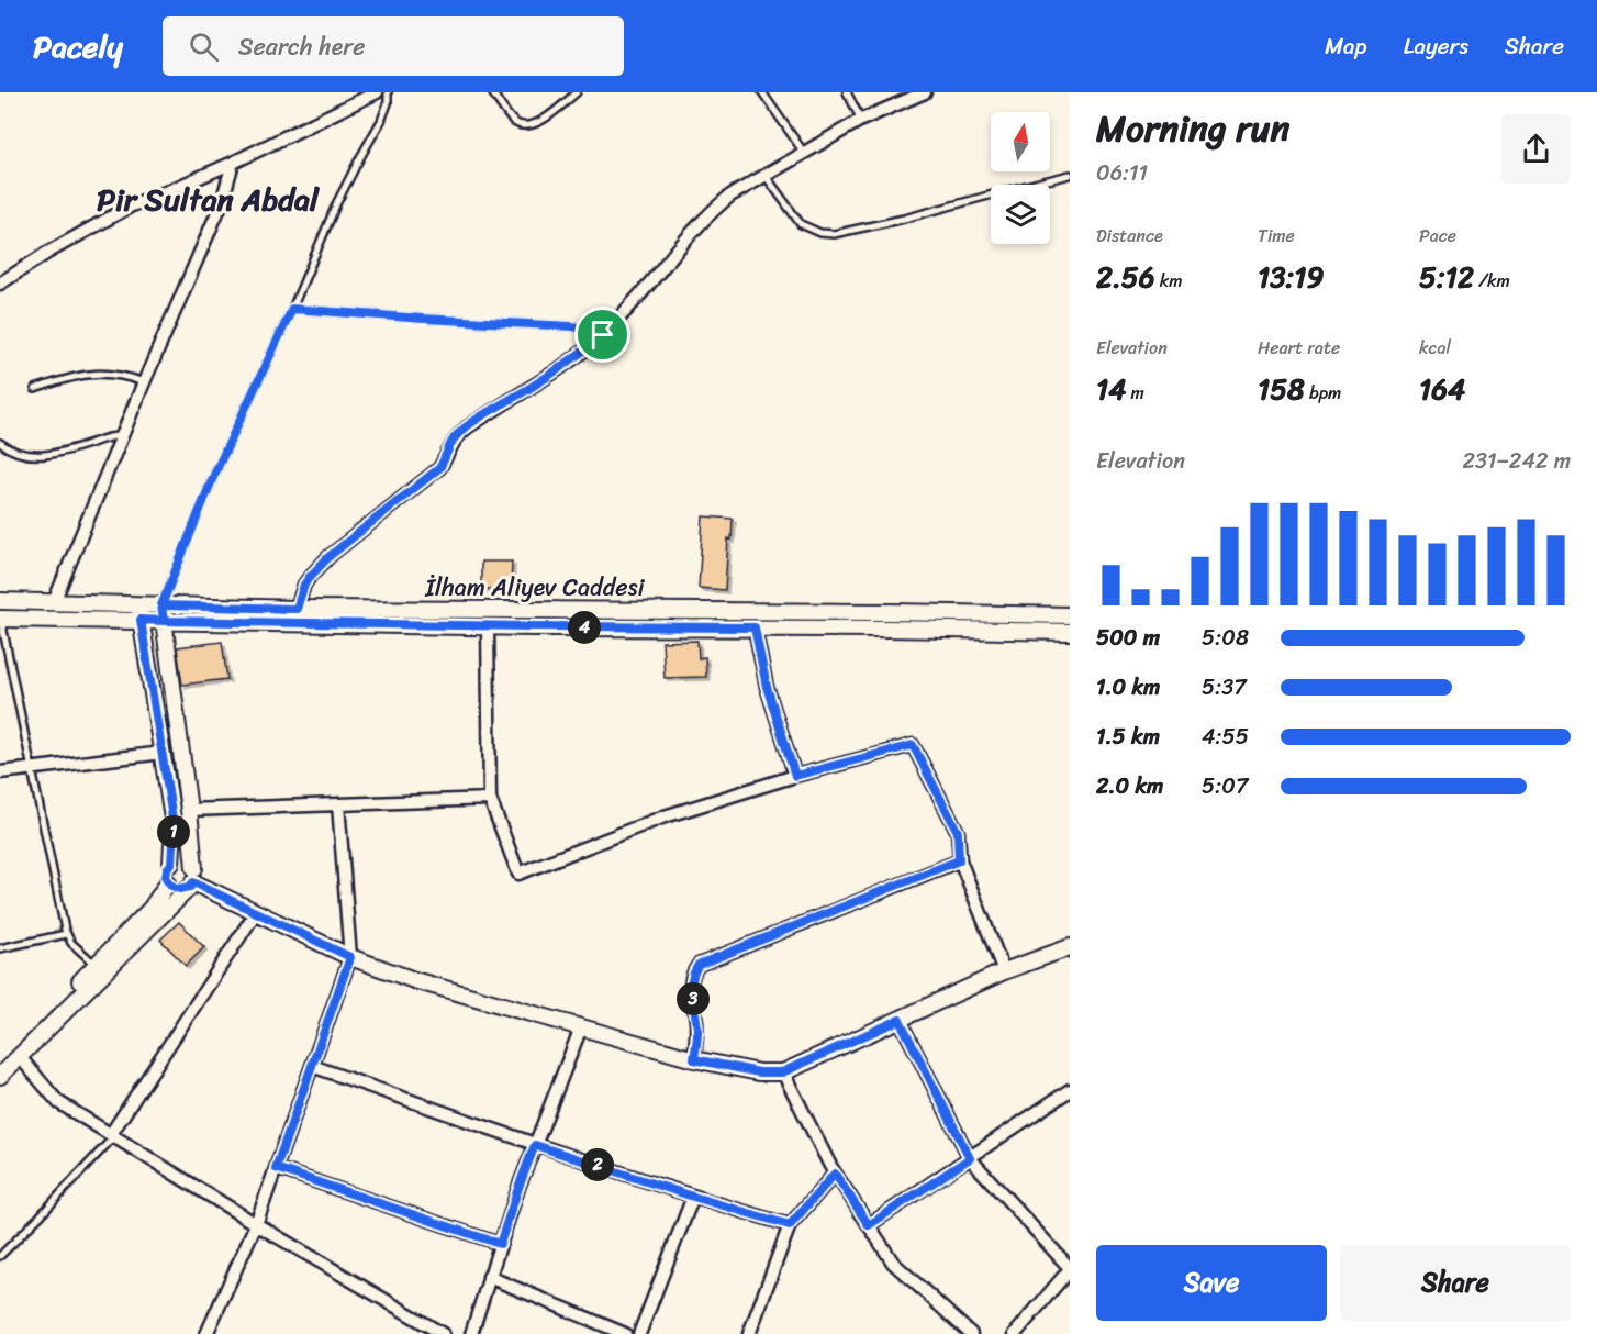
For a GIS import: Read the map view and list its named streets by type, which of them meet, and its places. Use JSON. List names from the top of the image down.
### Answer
{
  "streets": {
    "main road": ["İlham Aliyev Caddesi"]
  },
  "districts": ["Pir Sultan Abdal"],
  "north": "top",
  "page": {
    "header": "Pacely",
    "search": "Search here",
    "nav": ["Map", "Layers", "Share"],
    "heading": ["Morning run", "06:11"],
    "stats": [
      ["Distance", "2.56 km"],
      ["Time", "13:19"],
      ["Pace", "5:12 /km"],
      ["Elevation", "14 m"],
      ["Heart rate", "158 bpm"],
      ["kcal", "164"]
    ],
    "chart": ["Elevation", "231–242 m"],
    "pins": [
      "4",
      "1",
      "3",
      "2"
    ],
    "list": [
      {
        "name": "500 m",
        "note": "5:08"
      },
      {
        "name": "1.0 km",
        "note": "5:37"
      },
      {
        "name": "1.5 km",
        "note": "4:55"
      },
      {
        "name": "2.0 km",
        "note": "5:07"
      }
    ],
    "buttons": ["Save", "Share"]
  }
}
